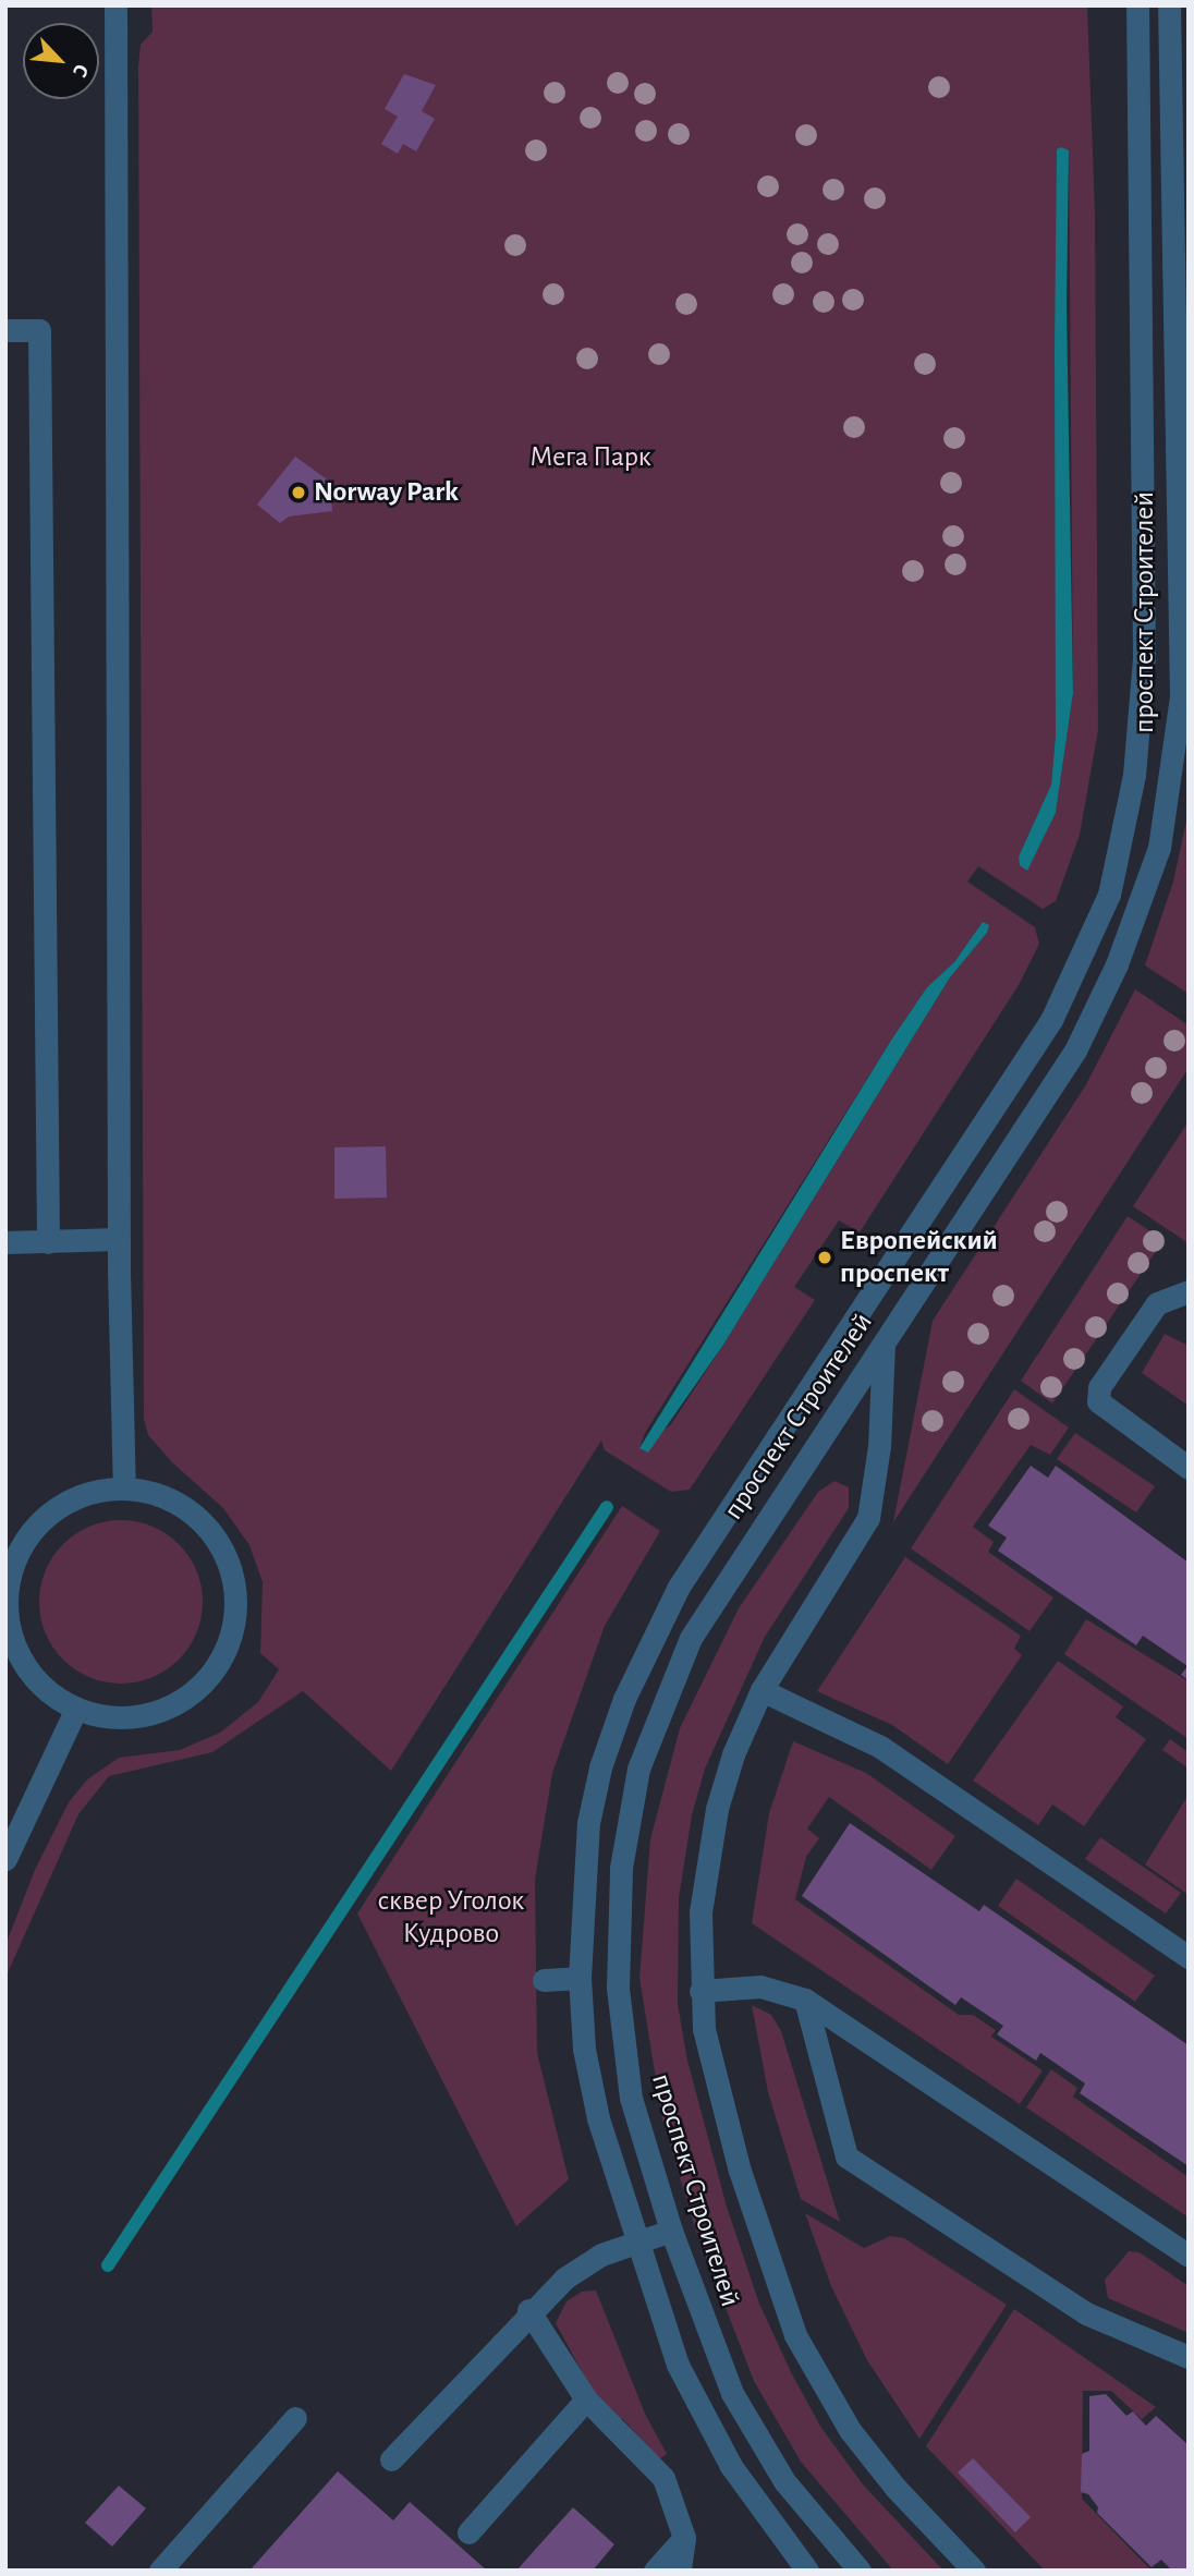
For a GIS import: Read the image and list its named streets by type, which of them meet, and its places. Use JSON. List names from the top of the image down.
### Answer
{
  "streets": {
    "street": ["проспект Строителей"]
  },
  "parks": ["Мега Парк", "сквер Уголок Кудрово"],
  "places": ["Norway Park", "Европейский проспект"],
  "north": "bottom right"
}
